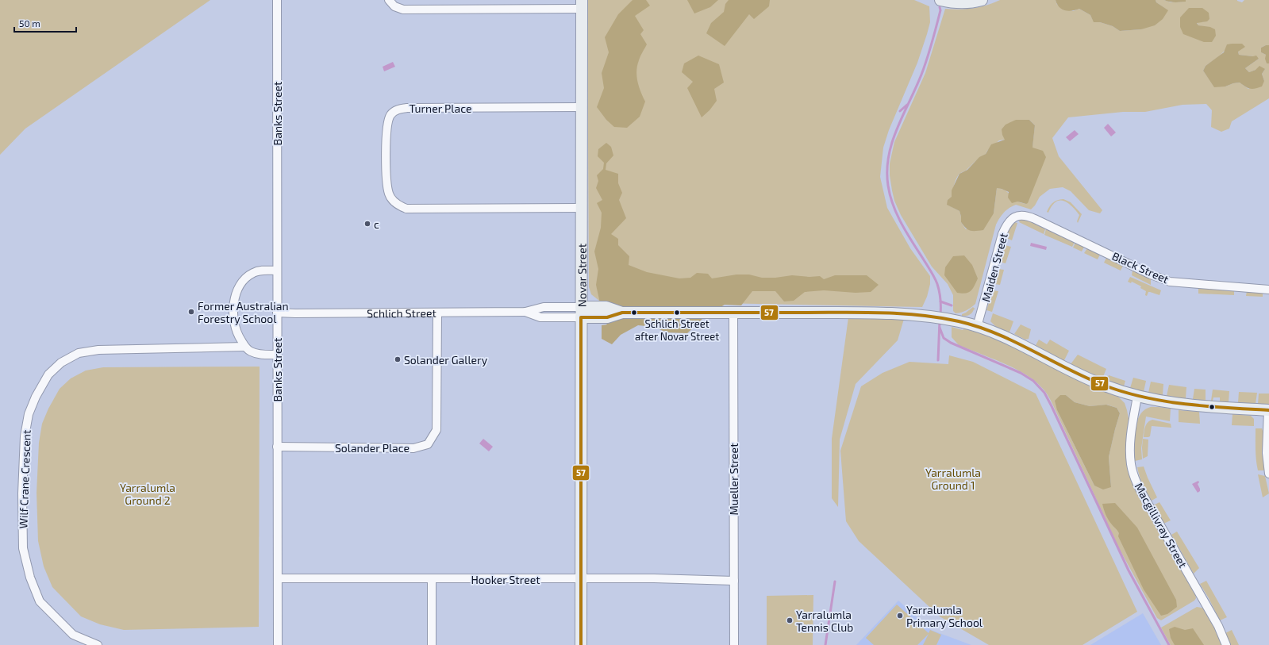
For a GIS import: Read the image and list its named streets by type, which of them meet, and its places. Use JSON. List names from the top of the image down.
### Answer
{
  "streets": {
    "street": [
      "Turner Place",
      "Banks Street",
      "Maiden Street",
      "Black Street",
      "Novar Street",
      "Schlich Street",
      "Solander Place",
      "Wilf Crane Crescent",
      "Mueller Street",
      "Macgillivray Street",
      "Hooker Street"
    ]
  },
  "crossings": [
    ["Turner Place", "Novar Street"],
    ["Banks Street", "Schlich Street"],
    ["Banks Street", "Solander Place"],
    ["Banks Street", "Hooker Street"],
    ["Maiden Street", "Black Street"],
    ["Maiden Street", "Schlich Street"],
    ["Novar Street", "Schlich Street"],
    ["Novar Street", "Hooker Street"],
    ["Schlich Street", "Solander Place"],
    ["Schlich Street", "Mueller Street"],
    ["Schlich Street", "Macgillivray Street"],
    ["Mueller Street", "Hooker Street"]
  ],
  "parks": ["Yarralumla Ground 1", "Yarralumla Ground 2"],
  "places": [
    "c",
    "Former Australian Forestry School",
    "Schlich Street after Novar Street",
    "Solander Gallery",
    "Yarralumla Primary School",
    "Yarralumla Tennis Club"
  ],
  "lines": ["transit line 57"],
  "scale_bar": "50 m"
}
